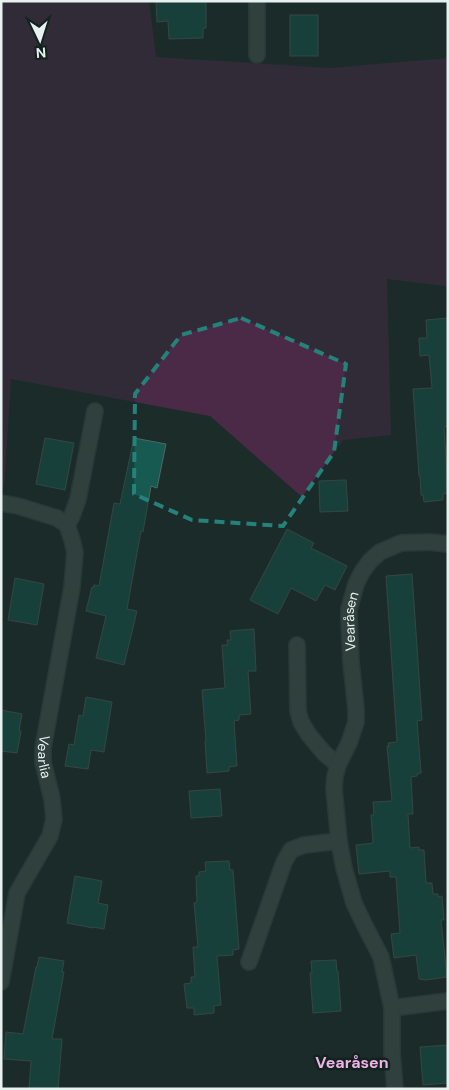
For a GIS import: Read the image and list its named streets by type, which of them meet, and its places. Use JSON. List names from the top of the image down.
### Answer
{
  "streets": {
    "street": ["Vearåsen", "Vearlia"]
  },
  "districts": ["Vearåsen"],
  "north": "bottom"
}
